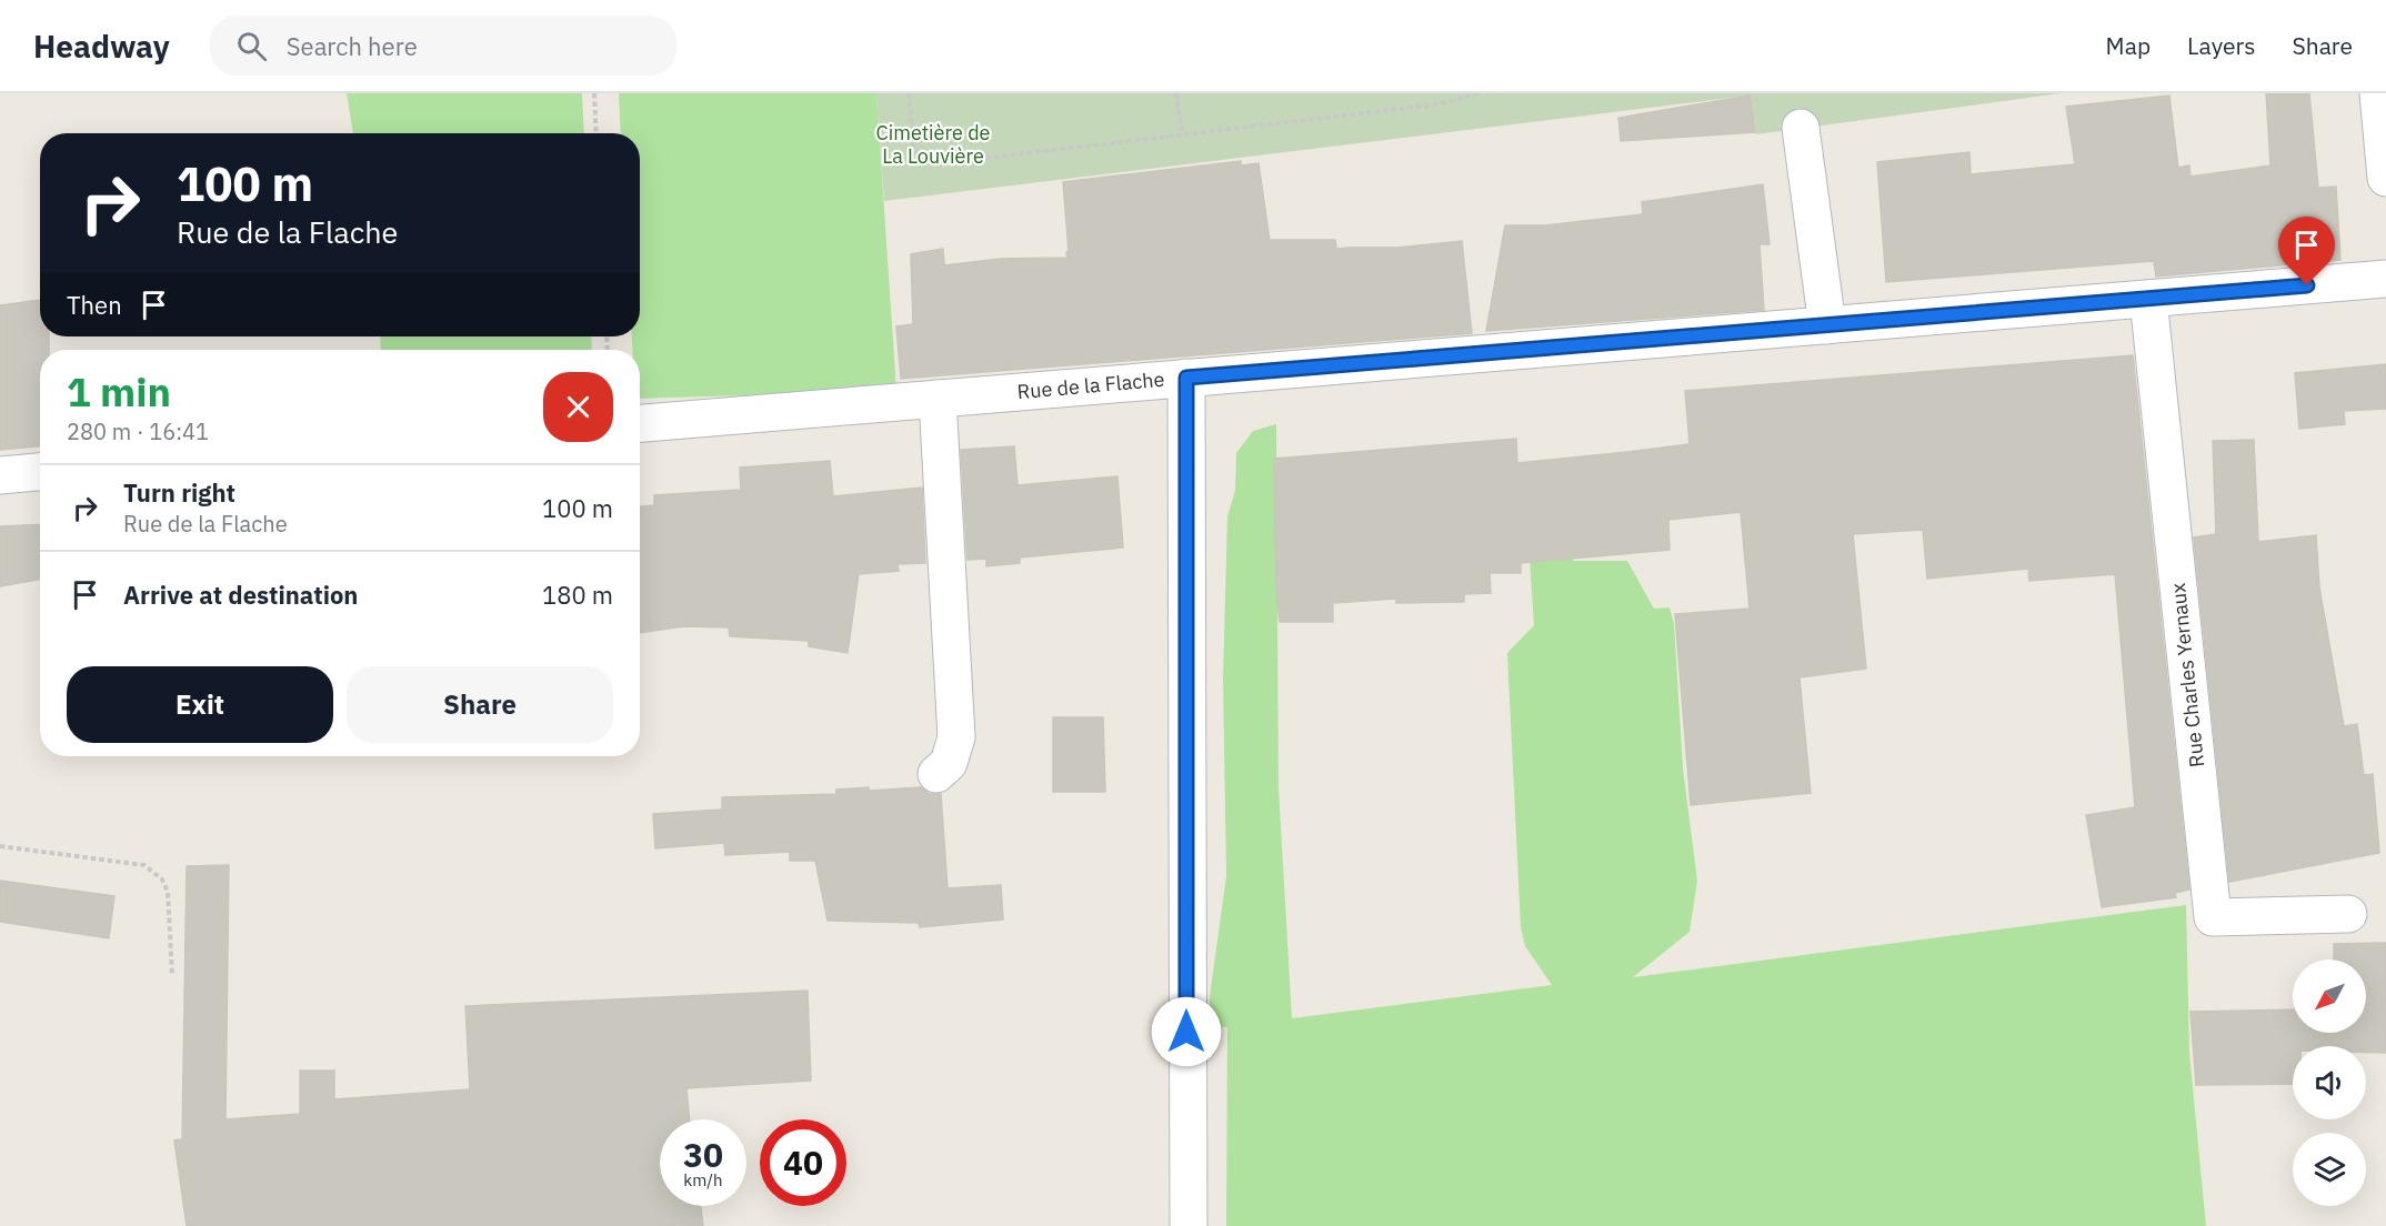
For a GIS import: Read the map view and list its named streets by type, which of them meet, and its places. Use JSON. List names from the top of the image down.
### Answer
{
  "streets": {
    "street": ["Rue de la Flache", "Rue Charles Yernaux"]
  },
  "crossings": [
    ["Rue de la Flache", "Rue Charles Yernaux"]
  ],
  "parks": ["Cimetière de La Louvière"],
  "north": "bottom left",
  "page": {
    "header": "Headway",
    "search": "Search here",
    "nav": ["Map", "Layers", "Share"],
    "turn": ["100 m", "Rue de la Flache"],
    "then": "Then",
    "heading": ["1 min", "280 m · 16:41"],
    "list": [
      {
        "name": "Turn right",
        "note": "Rue de la Flache",
        "value": "100 m"
      },
      {
        "name": "Arrive at destination",
        "value": "180 m"
      }
    ],
    "buttons": ["Exit", "Share"],
    "speed": "30 km/h",
    "limit": "40"
  }
}
